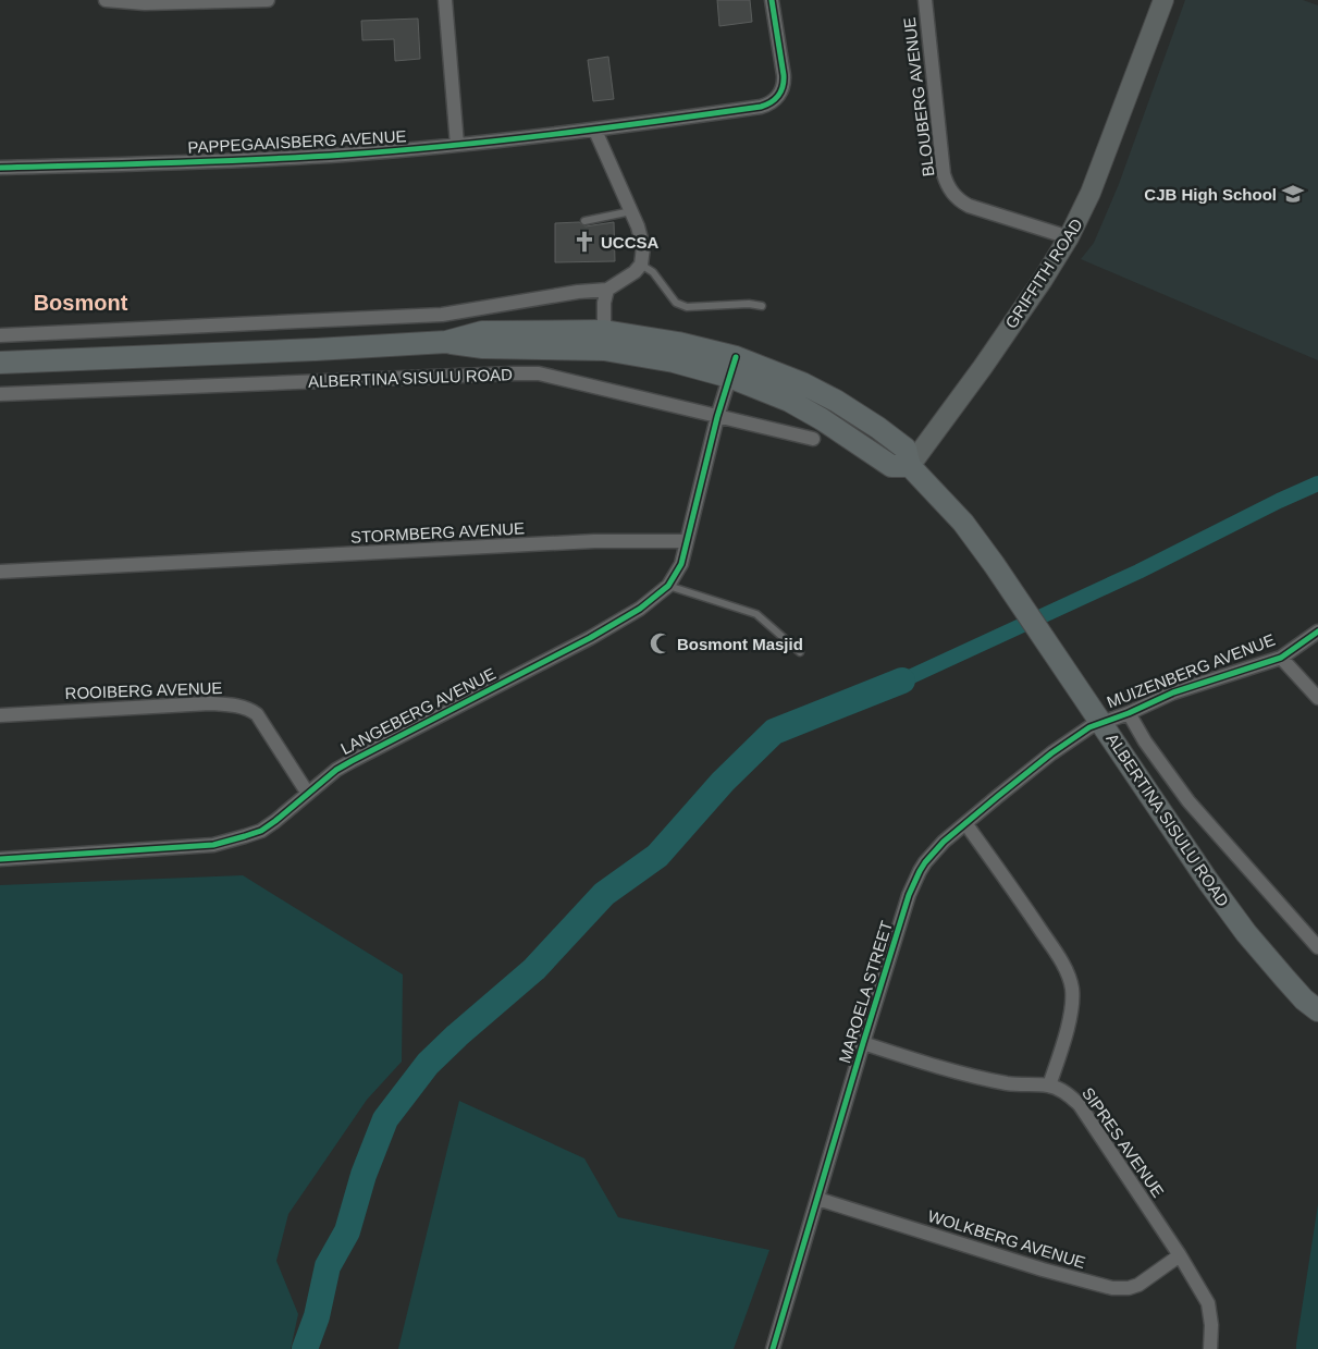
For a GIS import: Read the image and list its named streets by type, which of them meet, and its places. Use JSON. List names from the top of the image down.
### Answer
{
  "streets": {
    "main road": ["ALBERTINA SISULU ROAD"],
    "street": [
      "BLOUBERG AVENUE",
      "PAPPEGAAISBERG AVENUE",
      "GRIFFITH ROAD",
      "STORMBERG AVENUE",
      "MUIZENBERG AVENUE",
      "ROOIBERG AVENUE",
      "LANGEBERG AVENUE",
      "MAROELA STREET",
      "SIPRES AVENUE",
      "WOLKBERG AVENUE"
    ]
  },
  "crossings": [
    ["BLOUBERG AVENUE", "GRIFFITH ROAD"],
    ["GRIFFITH ROAD", "ALBERTINA SISULU ROAD"],
    ["ALBERTINA SISULU ROAD", "MUIZENBERG AVENUE"],
    ["ALBERTINA SISULU ROAD", "MAROELA STREET"],
    ["STORMBERG AVENUE", "LANGEBERG AVENUE"],
    ["MUIZENBERG AVENUE", "MAROELA STREET"],
    ["ROOIBERG AVENUE", "LANGEBERG AVENUE"],
    ["MAROELA STREET", "WOLKBERG AVENUE"],
    ["SIPRES AVENUE", "WOLKBERG AVENUE"]
  ],
  "districts": ["Bosmont"],
  "places": {
    "school or university": ["CJB High School"],
    "church": ["UCCSA"],
    "mosque": ["Bosmont Masjid"]
  }
}
